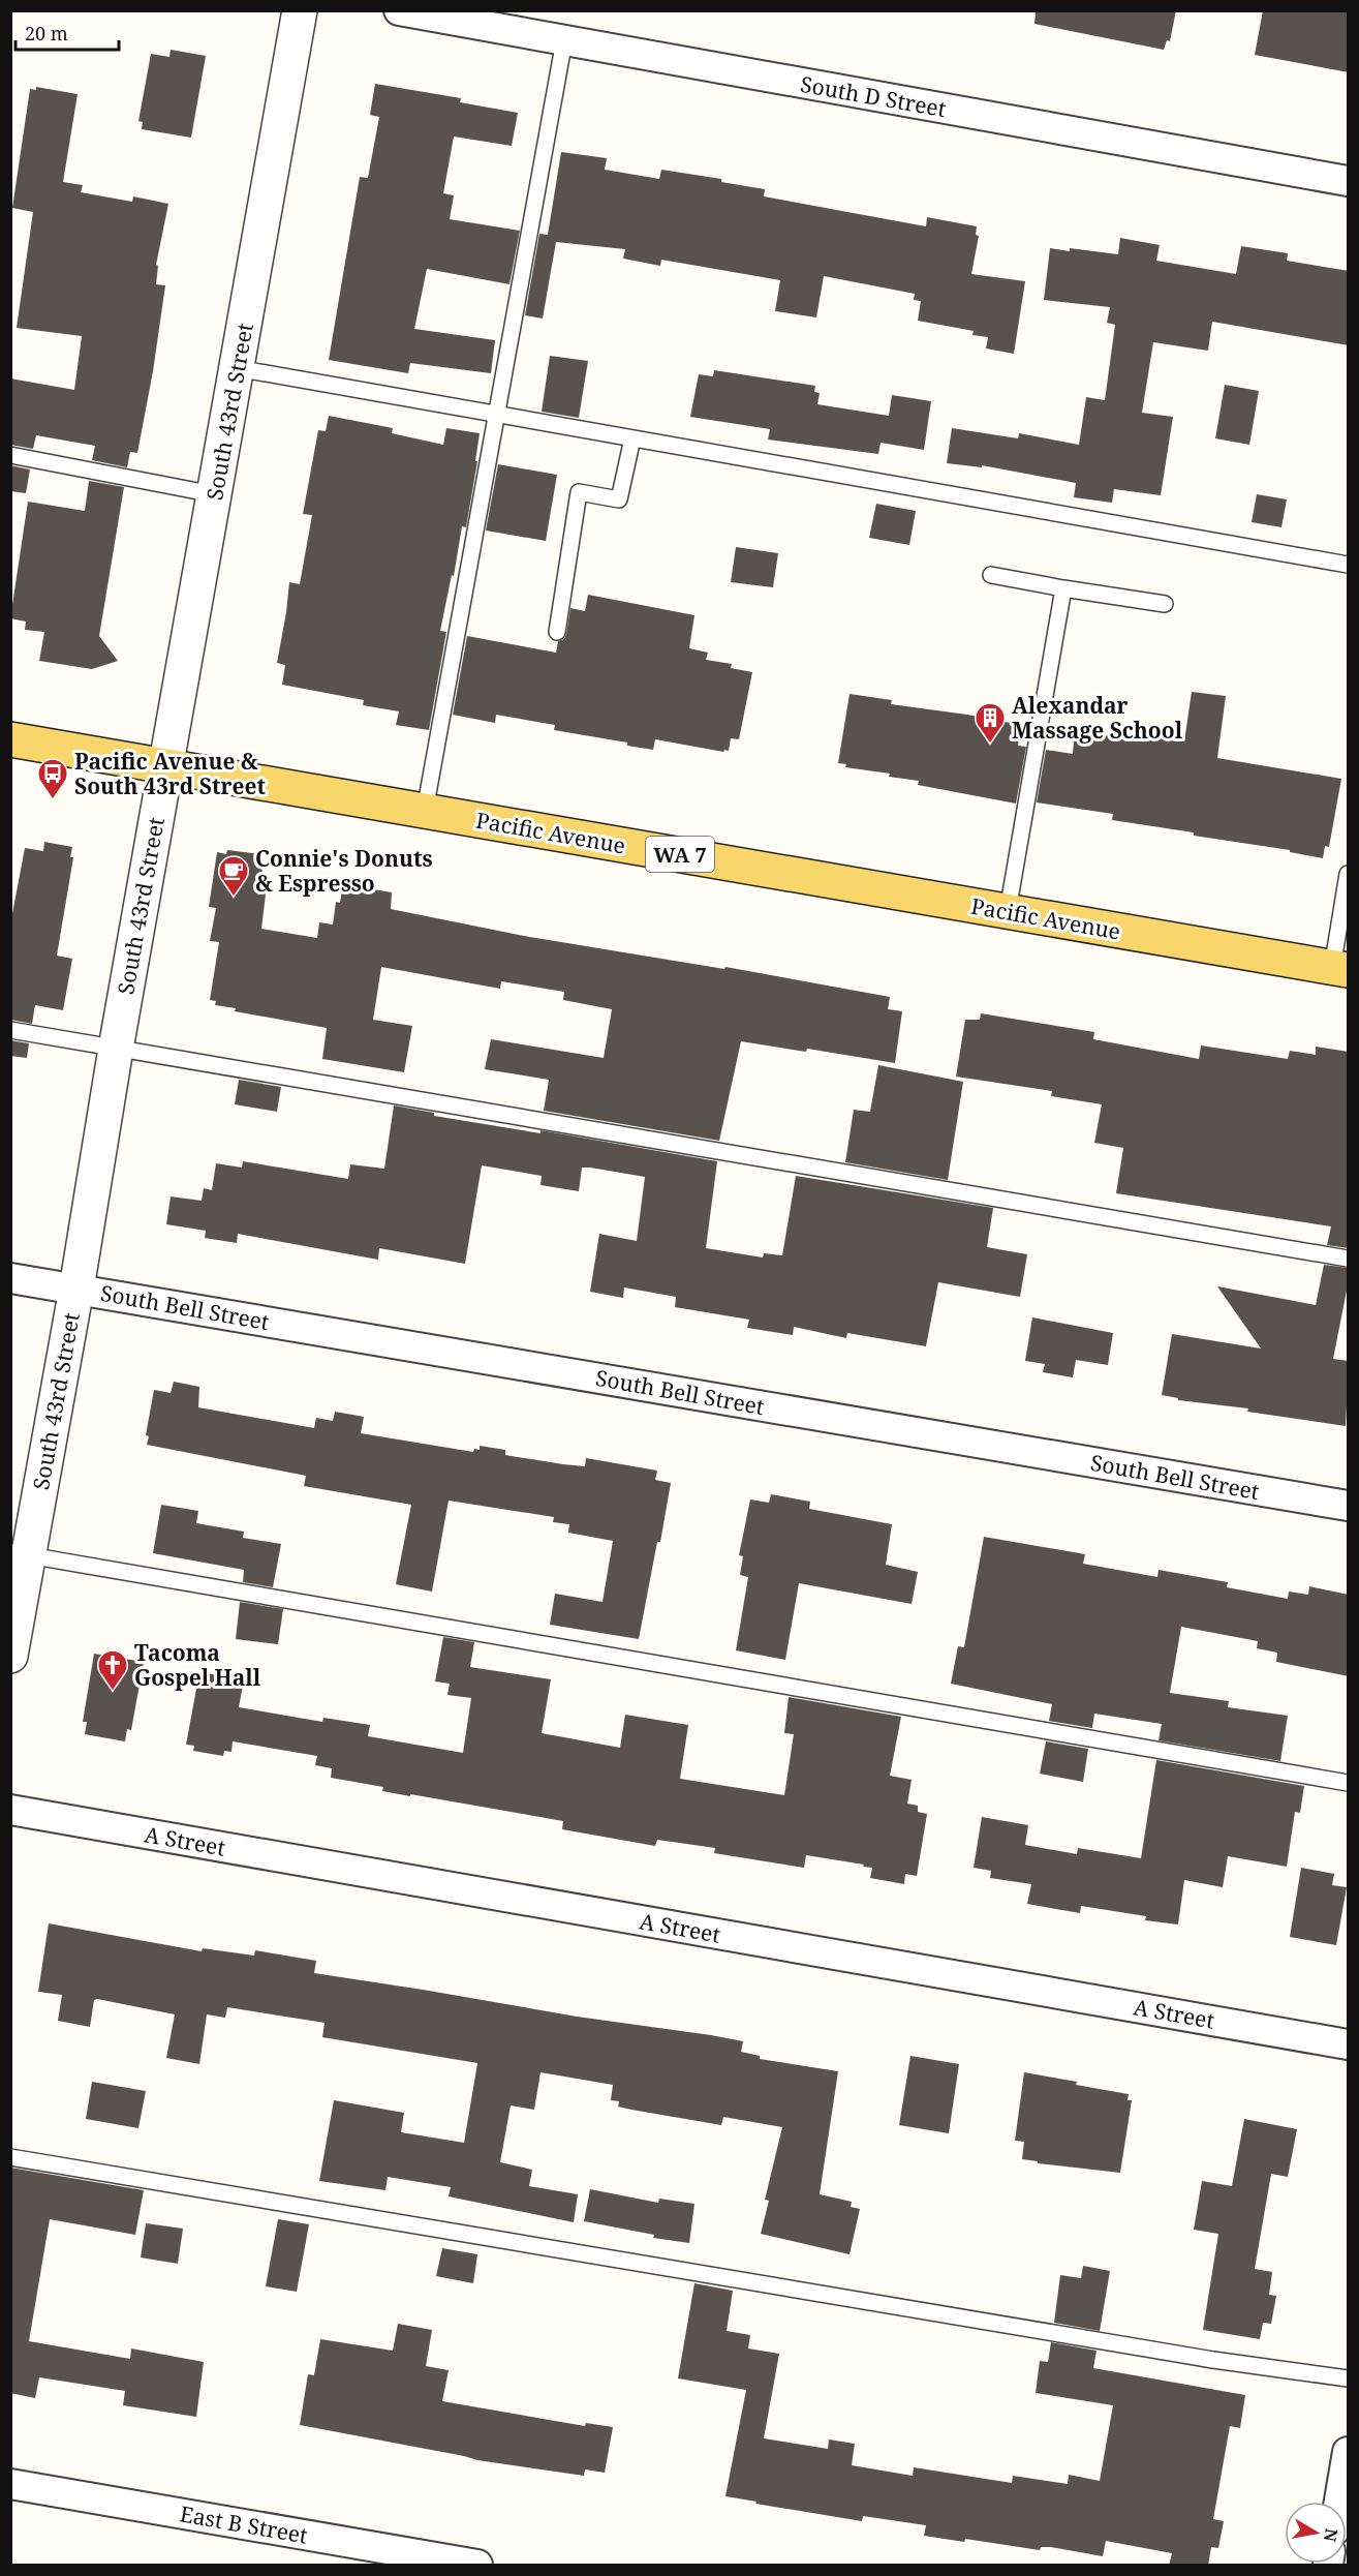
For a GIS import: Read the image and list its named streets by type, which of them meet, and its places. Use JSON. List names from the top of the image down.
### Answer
{
  "streets": {
    "main road": ["Pacific Avenue", "WA 7"],
    "street": [
      "South D Street",
      "South 43rd Street",
      "South Bell Street",
      "A Street",
      "East B Street"
    ]
  },
  "crossings": [
    ["South 43rd Street", "Pacific Avenue"],
    ["South 43rd Street", "South Bell Street"]
  ],
  "places": {
    "building": ["Alexandar Massage School"],
    "bus stop": ["Pacific Avenue & South 43rd Street"],
    "cafe": ["Connie's Donuts & Espresso"],
    "church": ["Tacoma Gospel Hall"]
  },
  "scale_bar": "20 m",
  "north": "right"
}
